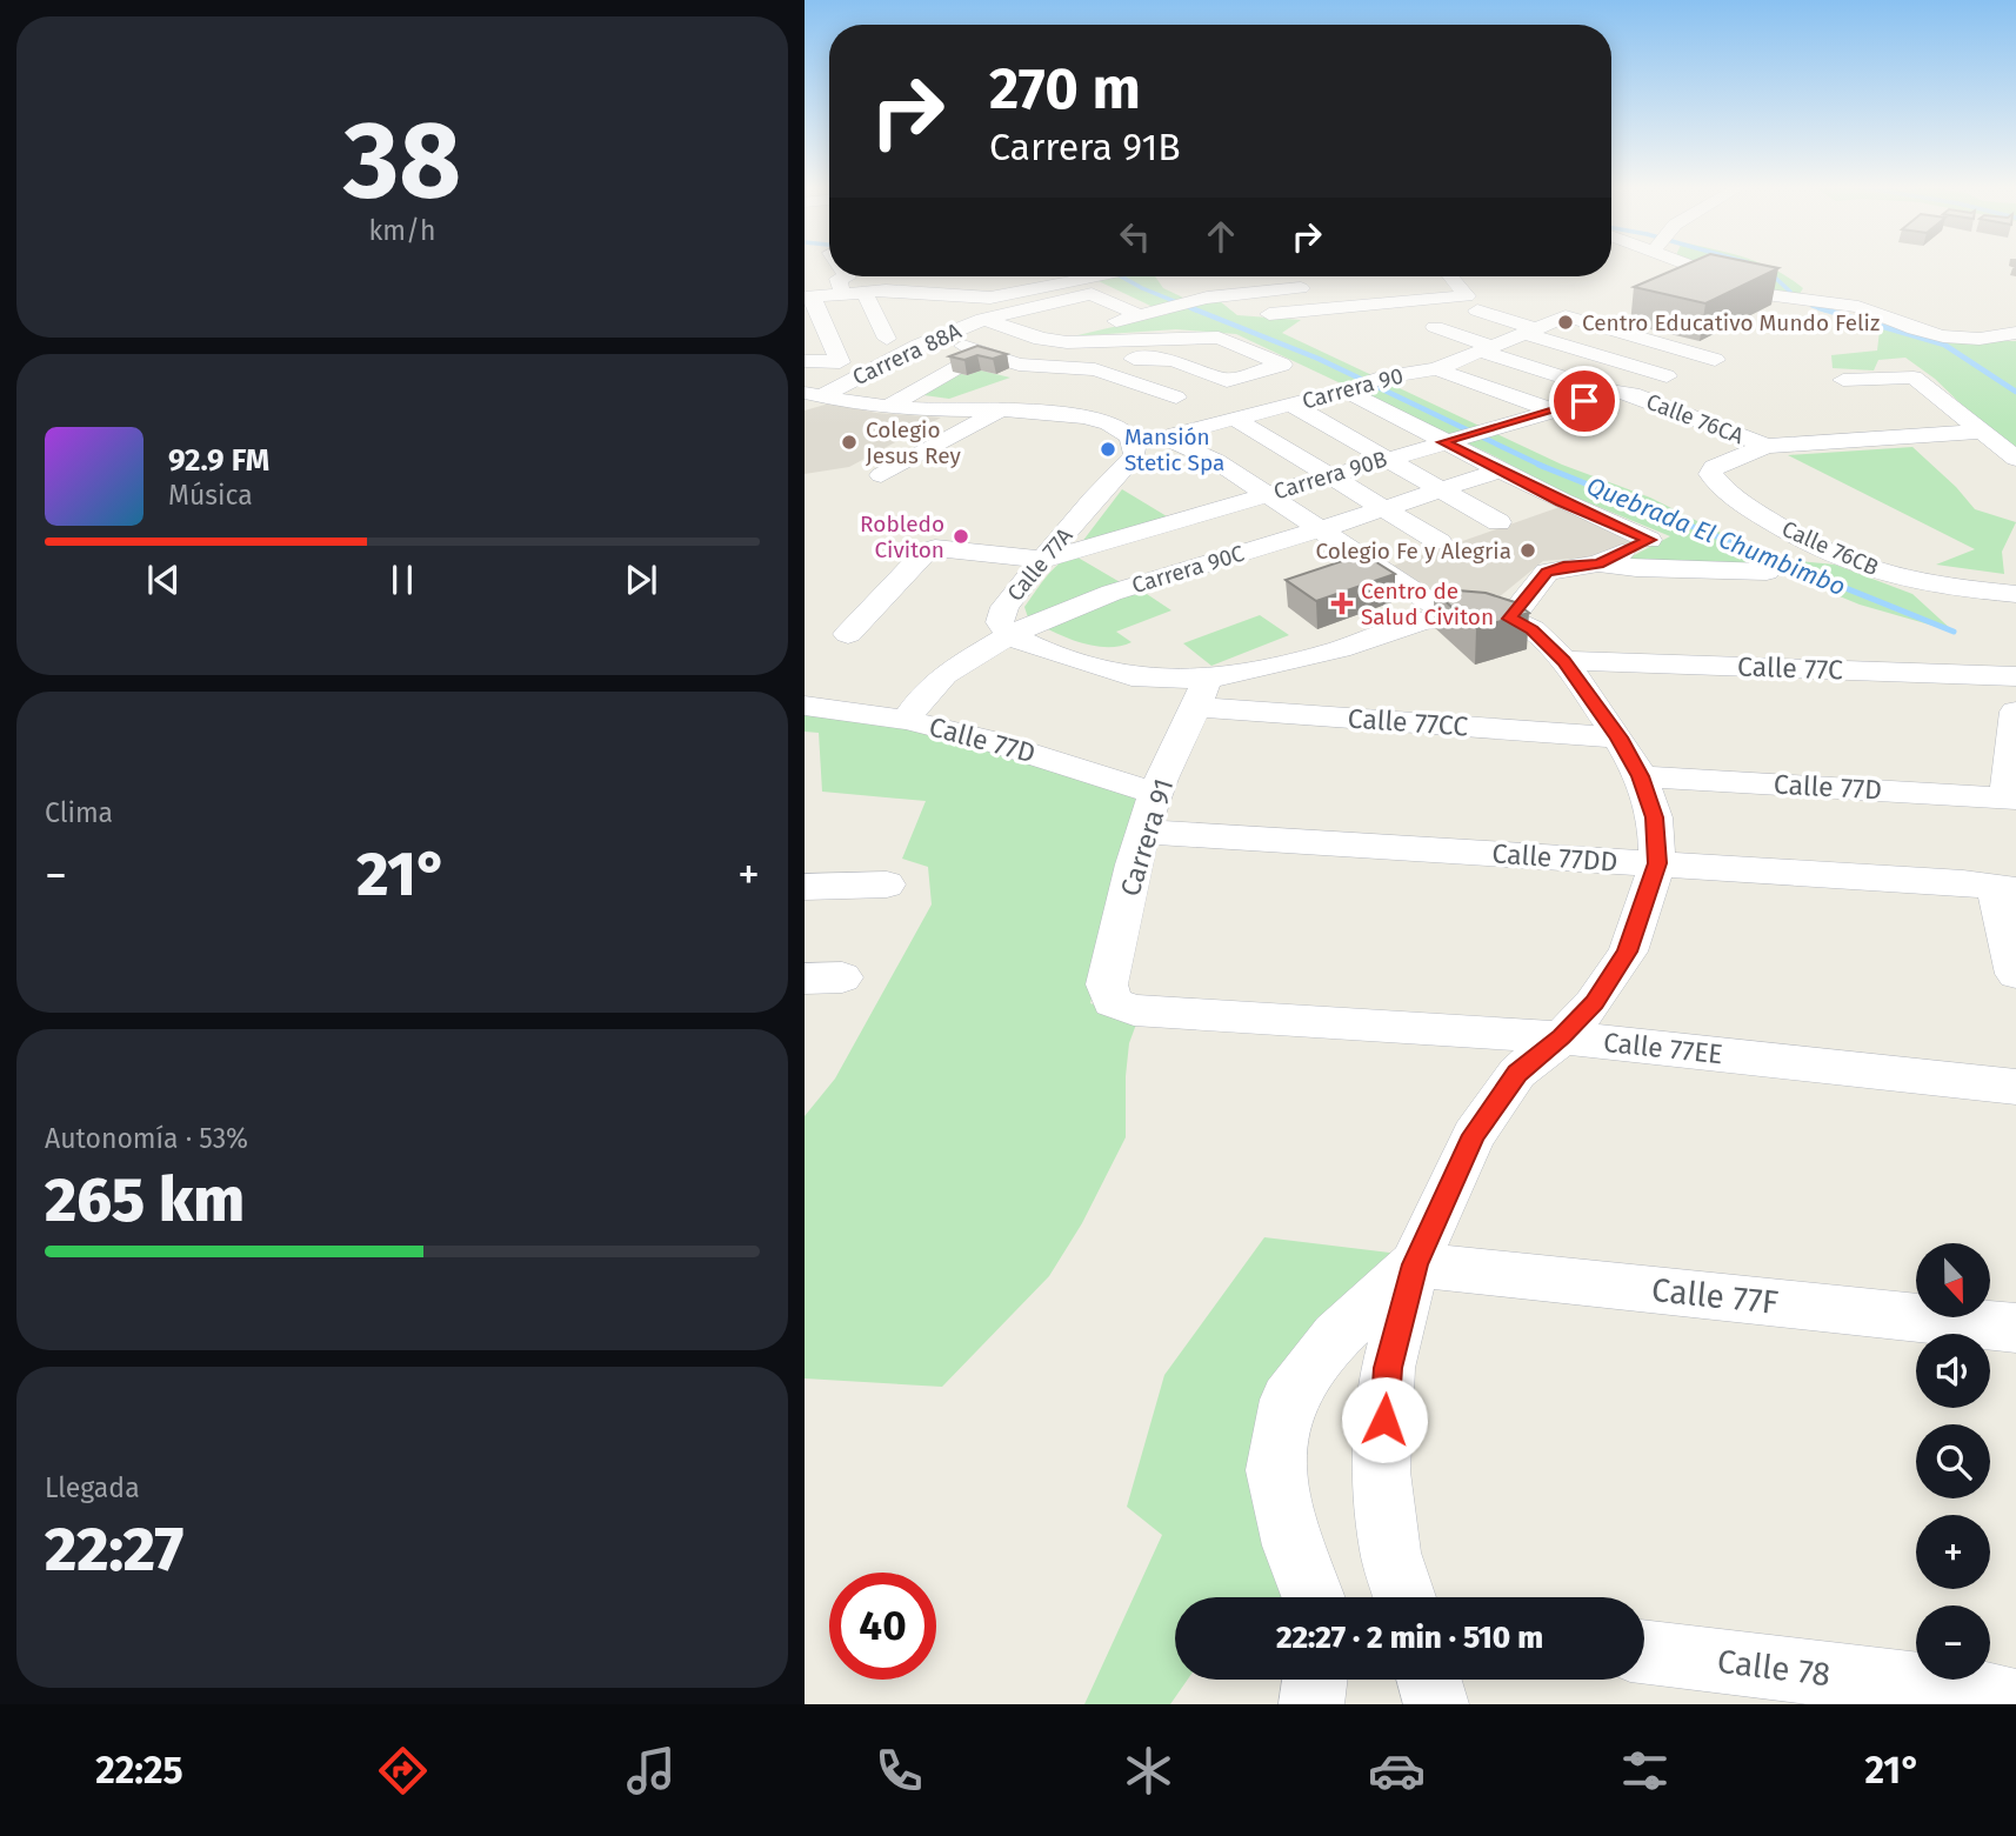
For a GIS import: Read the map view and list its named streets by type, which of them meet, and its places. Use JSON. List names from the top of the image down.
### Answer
{
  "streets": {
    "street": [
      "Carrera 88A",
      "Carrera 90",
      "Calle 76CA",
      "Carrera 90B",
      "Calle 76CB",
      "Calle 77A",
      "Carrera 90C",
      "Calle 77C",
      "Calle 77CC",
      "Calle 77D",
      "Carrera 91",
      "Calle 77DD",
      "Calle 77EE",
      "Calle 77F",
      "Calle 78"
    ]
  },
  "crossings": [
    ["Carrera 90", "Calle 76CA"],
    ["Carrera 90", "Calle 77A"],
    ["Calle 76CA", "Carrera 90B"],
    ["Calle 76CA", "Calle 76CB"],
    ["Carrera 90B", "Calle 77A"],
    ["Calle 77A", "Carrera 90C"],
    ["Calle 77A", "Calle 77CC"],
    ["Calle 77A", "Carrera 91"],
    ["Carrera 90C", "Calle 77D"],
    ["Calle 77CC", "Calle 77D"],
    ["Calle 77CC", "Carrera 91"],
    ["Calle 77D", "Carrera 91"],
    ["Carrera 91", "Calle 77DD"],
    ["Carrera 91", "Calle 77EE"]
  ],
  "water": ["Quebrada El Chumbimbo"],
  "places": {
    "other": [
      "Centro Educativo Mundo Feliz",
      "Colegio Jesus Rey",
      "Mansión Stetic Spa",
      "Robledo Civiton",
      "Colegio Fe y Alegria"
    ],
    "health": ["Centro de Salud Civiton"]
  },
  "north": "bottom",
  "page": {
    "tile": [
      ["38", "km/h"],
      "Clima",
      ["Autonomía · 53%", "265 km"],
      ["Llegada", "22:27"]
    ],
    "turn": ["270 m", "Carrera 91B"],
    "song": ["92.9 FM", "Música"],
    "heat": ["−", "21°", "+"],
    "map_buttons": ["+", "−"],
    "limit": "40",
    "trip": "22:27 · 2 min · 510 m",
    "tabs": ["22:25", "21°"]
  }
}
